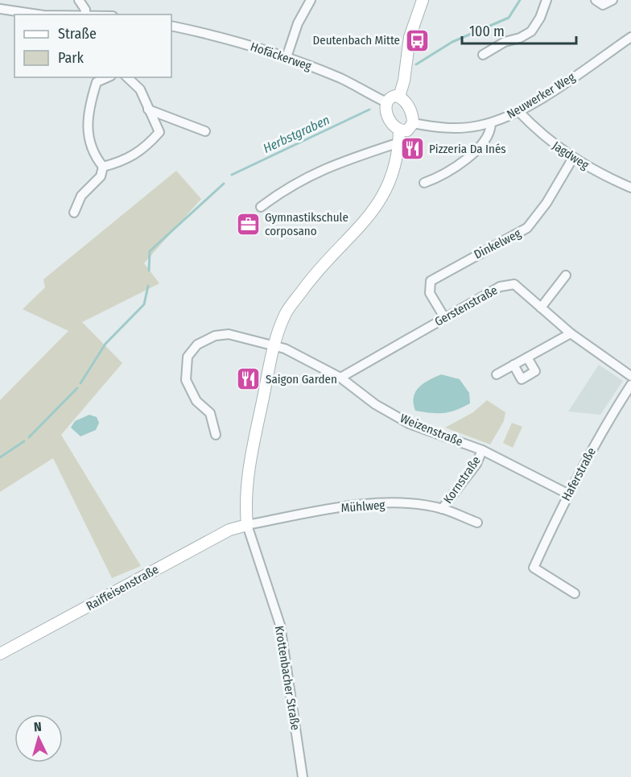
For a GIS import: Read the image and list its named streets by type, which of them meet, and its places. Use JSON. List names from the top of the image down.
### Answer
{
  "streets": {
    "street": [
      "Hofäckerweg",
      "Neuwerker Weg",
      "Jagdweg",
      "Dinkelweg",
      "Gerstenstraße",
      "Weizenstraße",
      "Haferstraße",
      "Kornstraße",
      "Mühlweg",
      "Raiffeisenstraße",
      "Krottenbacher Straße"
    ]
  },
  "crossings": [
    ["Hofäckerweg", "Neuwerker Weg"],
    ["Neuwerker Weg", "Jagdweg"],
    ["Jagdweg", "Dinkelweg"],
    ["Dinkelweg", "Gerstenstraße"],
    ["Gerstenstraße", "Weizenstraße"],
    ["Weizenstraße", "Haferstraße"],
    ["Weizenstraße", "Kornstraße"],
    ["Kornstraße", "Mühlweg"],
    ["Mühlweg", "Raiffeisenstraße"],
    ["Mühlweg", "Krottenbacher Straße"],
    ["Raiffeisenstraße", "Krottenbacher Straße"]
  ],
  "water": ["Herbstgraben"],
  "places": {
    "bus stop": ["Deutenbach Mitte"],
    "restaurant": ["Pizzeria Da Inés", "Saigon Garden"],
    "office": ["Gymnastikschule corposano"]
  },
  "legend": ["Straße", "Park"],
  "scale_bar": "100 m",
  "north": "top"
}
